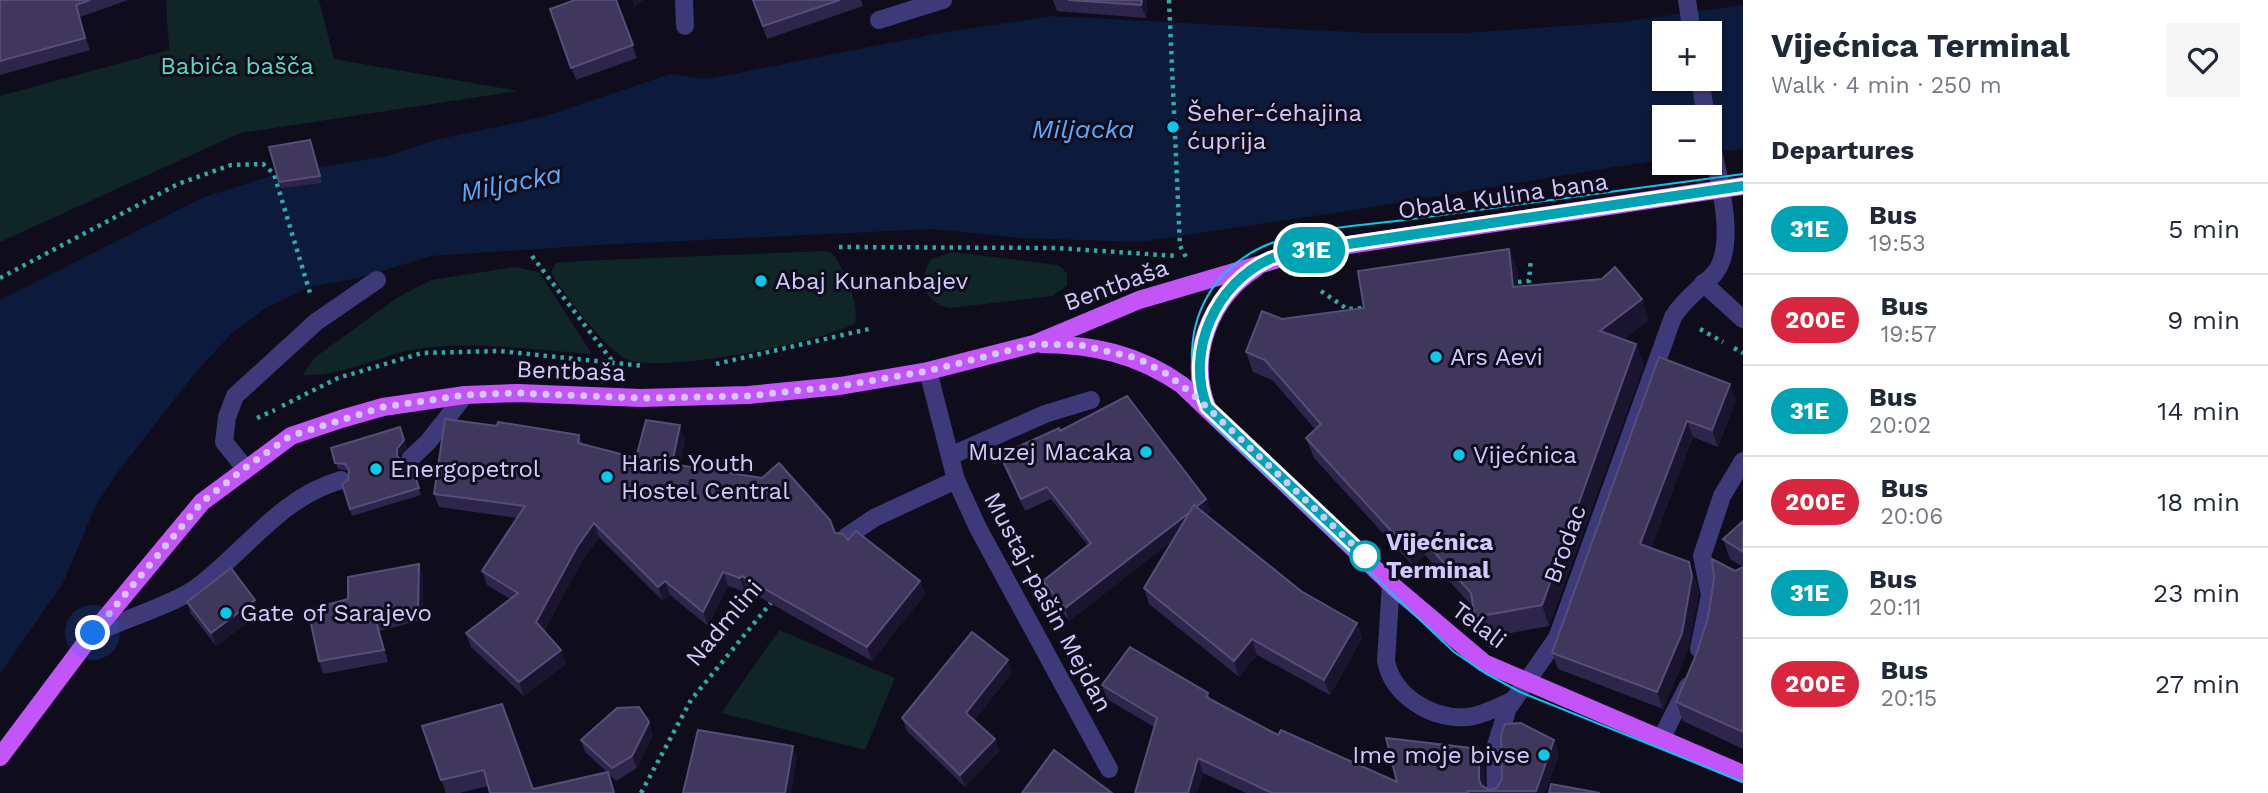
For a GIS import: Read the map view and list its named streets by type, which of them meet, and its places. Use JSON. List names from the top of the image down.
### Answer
{
  "streets": {
    "main road": ["Obala Kulina bana", "Bentbaša", "Telali"],
    "street": ["Brodac", "Mustaj-pašin Mejdan"],
    "path": ["Nadmlini"]
  },
  "crossings": [
    ["Obala Kulina bana", "Bentbaša"],
    ["Obala Kulina bana", "Brodac"],
    ["Bentbaša", "Mustaj-pašin Mejdan"],
    ["Bentbaša", "Telali"],
    ["Brodac", "Telali"]
  ],
  "water": ["Miljacka"],
  "parks": ["Babića bašča"],
  "places": [
    "Šeher-ćehajina ćuprija",
    "Abaj Kunanbajev",
    "Ars Aevi",
    "Muzej Macaka",
    "Vijećnica",
    "Energopetrol",
    "Haris Youth Hostel Central",
    "Vijećnica Terminal",
    "Gate of Sarajevo",
    "Ime moje bivse"
  ],
  "lines": ["bus line 31E"],
  "page": {
    "on_map": "31E",
    "heading": [
      ["Vijećnica Terminal", "Walk · 4 min · 250 m"],
      "Departures"
    ],
    "map_buttons": ["+", "−"],
    "list": [
      {
        "mark": "31E",
        "name": "Bus",
        "note": "19:53",
        "value": "5 min"
      },
      {
        "mark": "200E",
        "name": "Bus",
        "note": "19:57",
        "value": "9 min"
      },
      {
        "mark": "31E",
        "name": "Bus",
        "note": "20:02",
        "value": "14 min"
      },
      {
        "mark": "200E",
        "name": "Bus",
        "note": "20:06",
        "value": "18 min"
      },
      {
        "mark": "31E",
        "name": "Bus",
        "note": "20:11",
        "value": "23 min"
      },
      {
        "mark": "200E",
        "name": "Bus",
        "note": "20:15",
        "value": "27 min"
      }
    ]
  }
}
